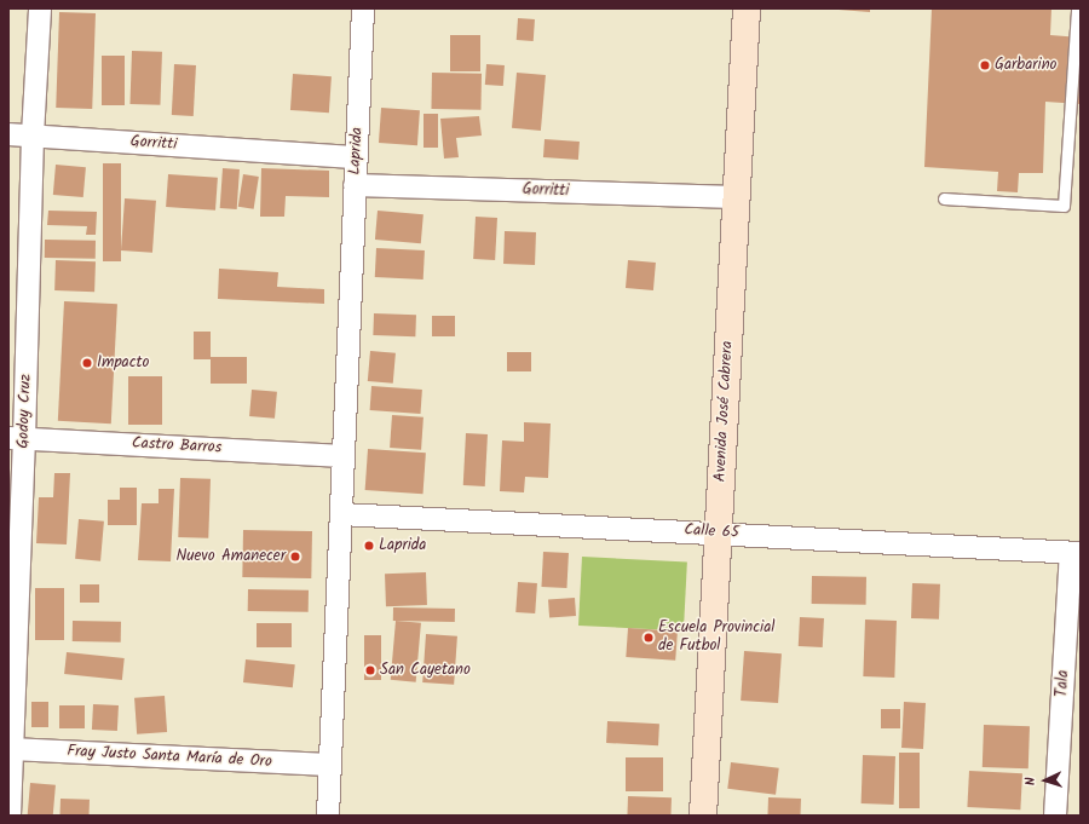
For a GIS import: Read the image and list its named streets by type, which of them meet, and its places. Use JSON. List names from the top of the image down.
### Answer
{
  "streets": {
    "main road": ["Avenida José Cabrera"],
    "street": [
      "Gorritti",
      "Laprida",
      "Godoy Cruz",
      "Castro Barros",
      "Calle 65",
      "Tala",
      "Fray Justo Santa María de Oro"
    ]
  },
  "crossings": [
    ["Gorritti", "Laprida"],
    ["Gorritti", "Godoy Cruz"],
    ["Gorritti", "Avenida José Cabrera"],
    ["Laprida", "Castro Barros"],
    ["Laprida", "Calle 65"],
    ["Laprida", "Fray Justo Santa María de Oro"],
    ["Godoy Cruz", "Castro Barros"],
    ["Godoy Cruz", "Fray Justo Santa María de Oro"],
    ["Avenida José Cabrera", "Calle 65"],
    ["Calle 65", "Tala"]
  ],
  "places": [
    "Garbarino",
    "Impacto",
    "Laprida",
    "Nuevo Amanecer",
    "Escuela Provincial de Futbol",
    "San Cayetano"
  ],
  "north": "left"
}
